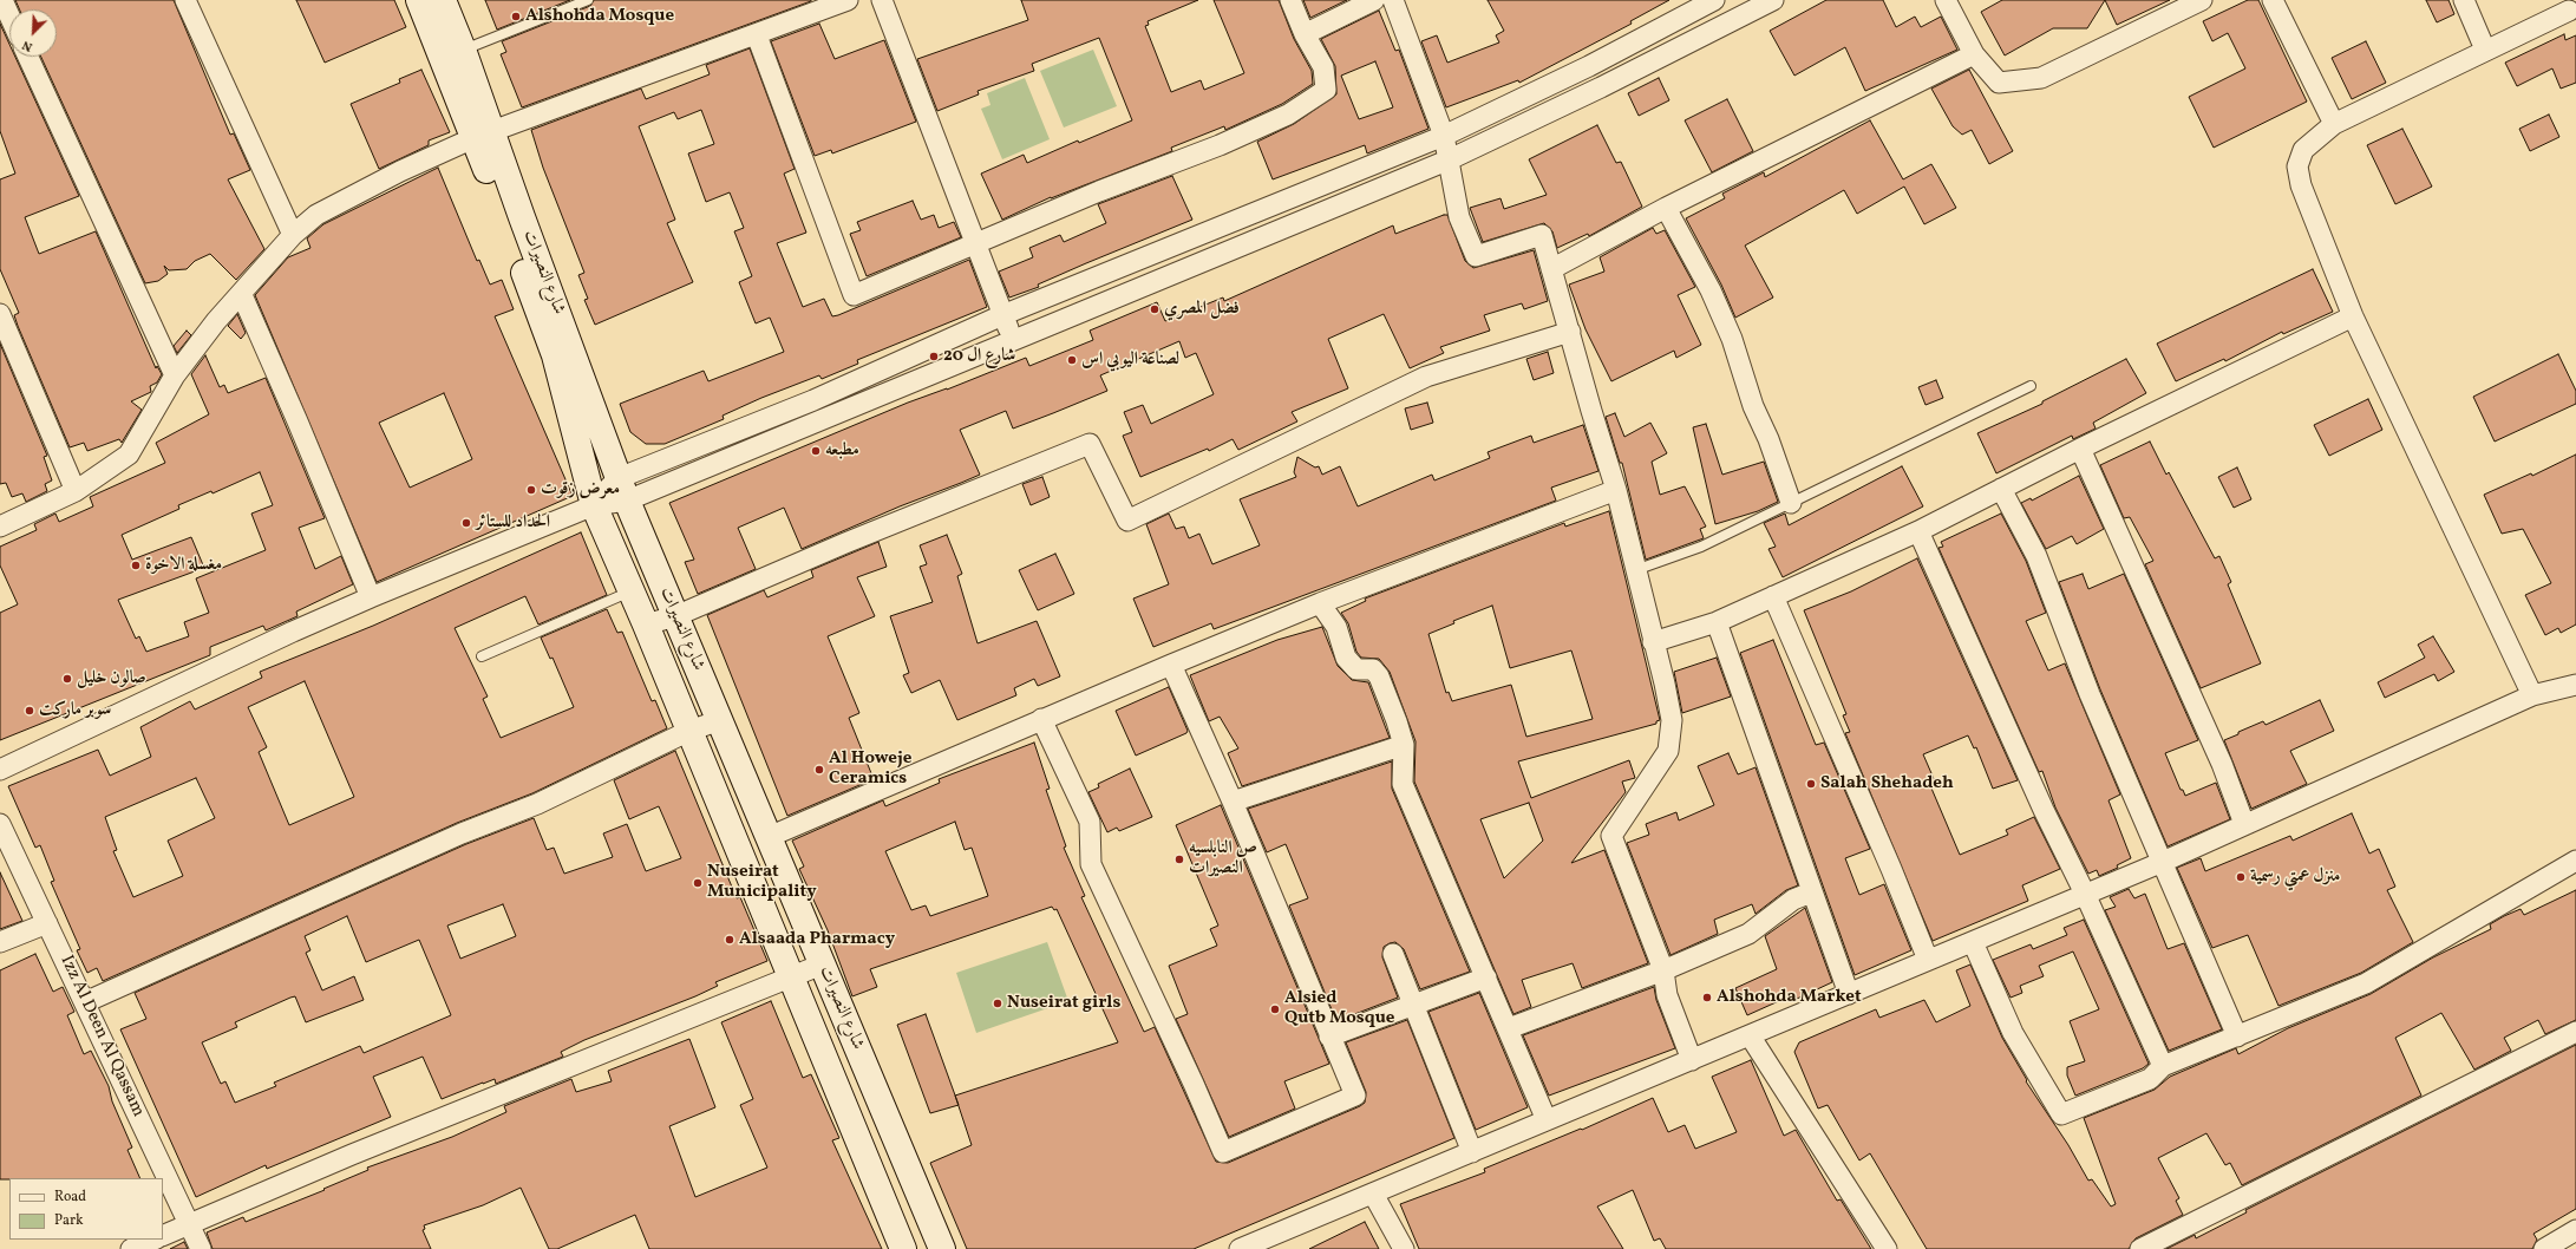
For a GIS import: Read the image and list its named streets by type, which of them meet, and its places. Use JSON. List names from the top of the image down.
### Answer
{
  "streets": {
    "main road": ["شارع النصيرات"],
    "street": ["Izz Al Deen Al Qassam"]
  },
  "places": [
    "Alshohda Mosque",
    "فضل المصري",
    "شارع ال 20",
    "لصناعة اليوبي اس",
    "مطبعه",
    "معرض زقوت",
    "الحداد للستائر",
    "مغسلة الاخوة",
    "صالون خليل",
    "سوبر ماركت",
    "Al Howeje Ceramics",
    "Salah Shehadeh",
    "ص النابلسيه النصيرات",
    "منزل عمتي رسمية",
    "Nuseirat Municipality",
    "Alsaada Pharmacy",
    "Alshohda Market",
    "Nuseirat girls",
    "Alsied Qutb Mosque"
  ],
  "legend": ["Road", "Park"],
  "north": "bottom left"
}
